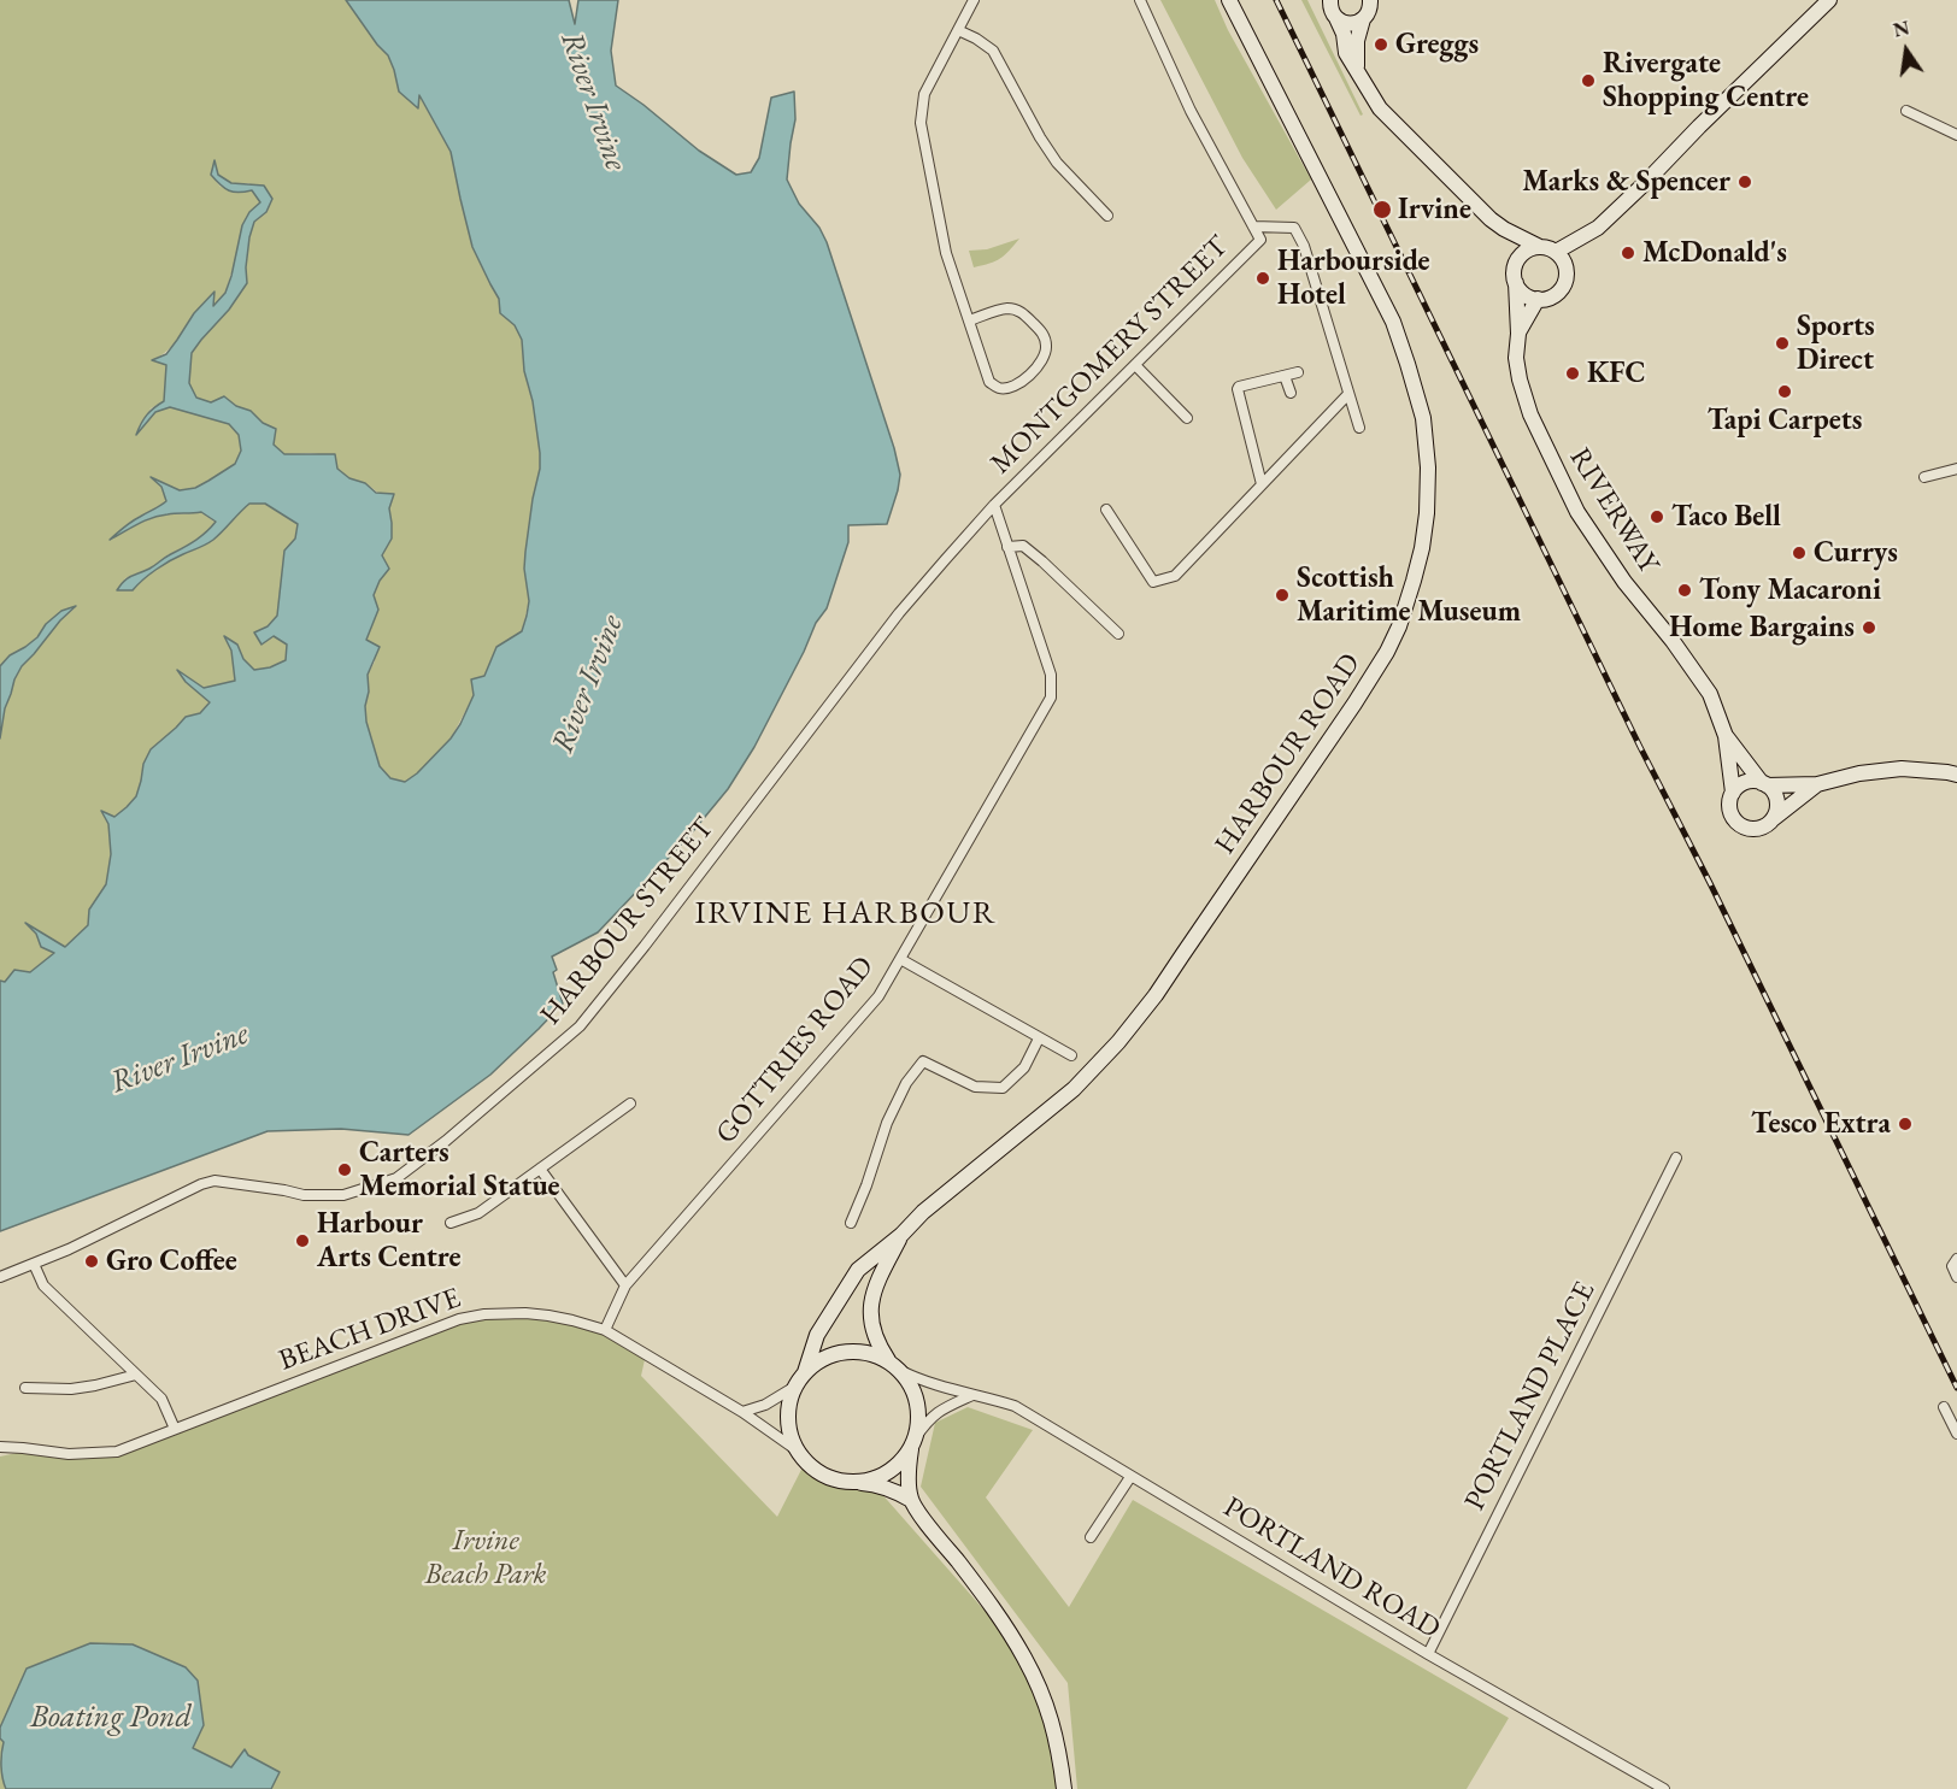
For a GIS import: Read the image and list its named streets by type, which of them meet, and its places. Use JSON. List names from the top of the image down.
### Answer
{
  "streets": {
    "street": [
      "MONTGOMERY STREET",
      "RIVERWAY",
      "HARBOUR ROAD",
      "HARBOUR STREET",
      "GOTTRIES ROAD",
      "BEACH DRIVE",
      "PORTLAND PLACE",
      "PORTLAND ROAD"
    ]
  },
  "crossings": [
    ["MONTGOMERY STREET", "HARBOUR STREET"],
    ["MONTGOMERY STREET", "GOTTRIES ROAD"],
    ["HARBOUR ROAD", "BEACH DRIVE"],
    ["HARBOUR ROAD", "PORTLAND ROAD"],
    ["HARBOUR STREET", "GOTTRIES ROAD"],
    ["GOTTRIES ROAD", "BEACH DRIVE"],
    ["BEACH DRIVE", "PORTLAND ROAD"],
    ["PORTLAND PLACE", "PORTLAND ROAD"]
  ],
  "districts": ["IRVINE HARBOUR"],
  "water": ["River Irvine", "Boating Pond"],
  "parks": ["Irvine Beach Park"],
  "places": [
    "Greggs",
    "Rivergate Shopping Centre",
    "Marks & Spencer",
    "Irvine",
    "McDonald's",
    "Harbourside Hotel",
    "Sports Direct",
    "KFC",
    "Tapi Carpets",
    "Taco Bell",
    "Currys",
    "Tony Macaroni",
    "Scottish Maritime Museum",
    "Home Bargains",
    "Tesco Extra",
    "Carters Memorial Statue",
    "Harbour Arts Centre",
    "Gro Coffee"
  ],
  "north": "top"
}
